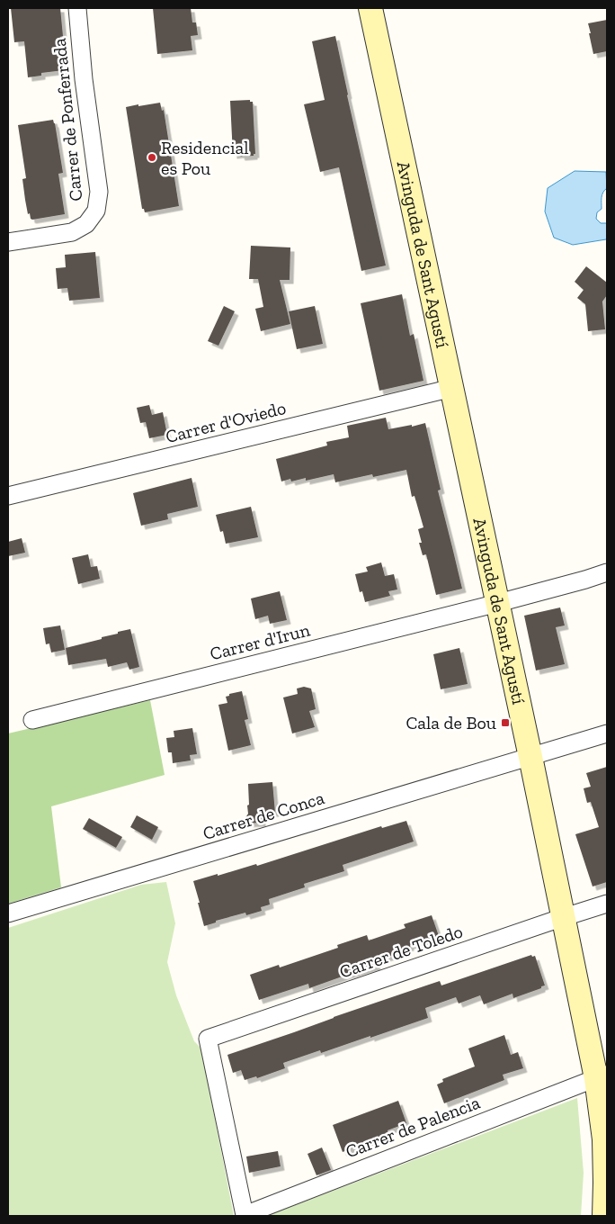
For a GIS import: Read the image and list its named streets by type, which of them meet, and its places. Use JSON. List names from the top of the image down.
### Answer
{
  "streets": {
    "street": [
      "Carrer de Ponferrada",
      "Avinguda de Sant Agustí",
      "Carrer d'Oviedo",
      "Carrer d'Irun",
      "Carrer de Conca",
      "Carrer de Toledo",
      "Carrer de Palencia"
    ]
  },
  "crossings": [
    ["Avinguda de Sant Agustí", "Carrer d'Oviedo"],
    ["Avinguda de Sant Agustí", "Carrer d'Irun"],
    ["Avinguda de Sant Agustí", "Carrer de Conca"],
    ["Avinguda de Sant Agustí", "Carrer de Toledo"],
    ["Avinguda de Sant Agustí", "Carrer de Palencia"],
    ["Carrer de Toledo", "Carrer de Palencia"]
  ],
  "places": {
    "other": ["Residencial es Pou"],
    "transit": ["Cala de Bou"]
  }
}
